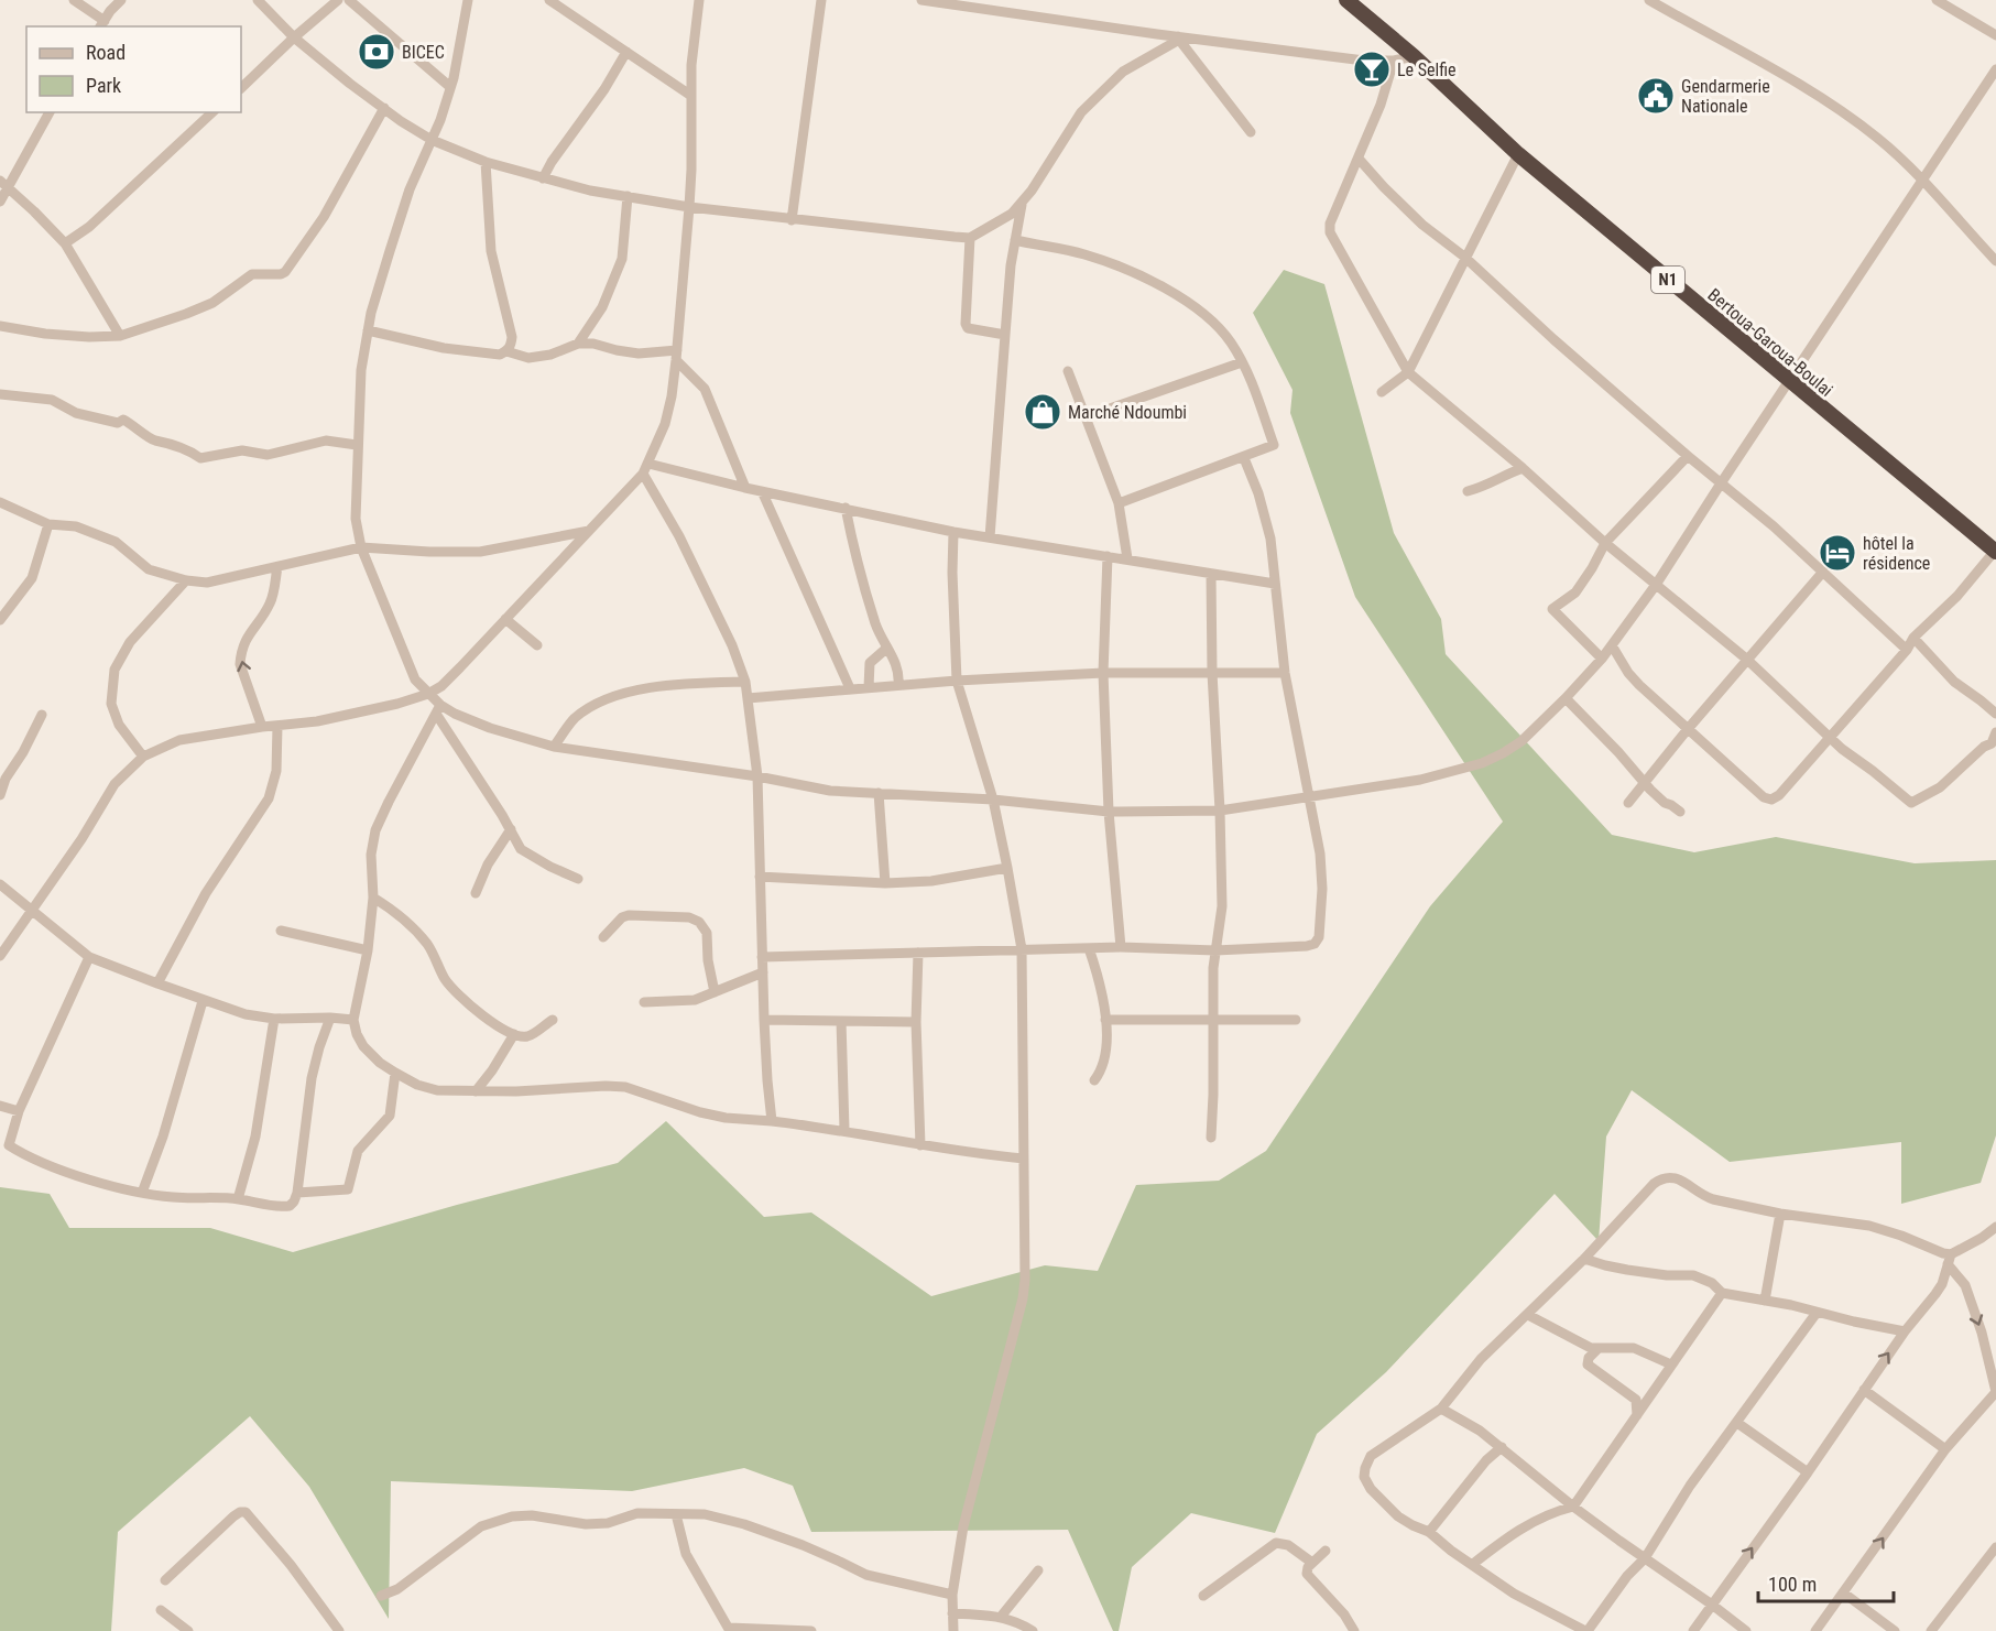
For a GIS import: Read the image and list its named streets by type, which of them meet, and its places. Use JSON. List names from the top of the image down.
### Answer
{
  "streets": {
    "highway": ["N1", "Bertoua-Garoua-Boulai"]
  },
  "places": {
    "bank": ["BICEC"],
    "bar": ["Le Selfie"],
    "public building": ["Gendarmerie Nationale"],
    "shop": ["Marché Ndoumbi"],
    "hotel": ["hôtel la résidence"]
  },
  "legend": ["Road", "Park"],
  "scale_bar": "100 m"
}
